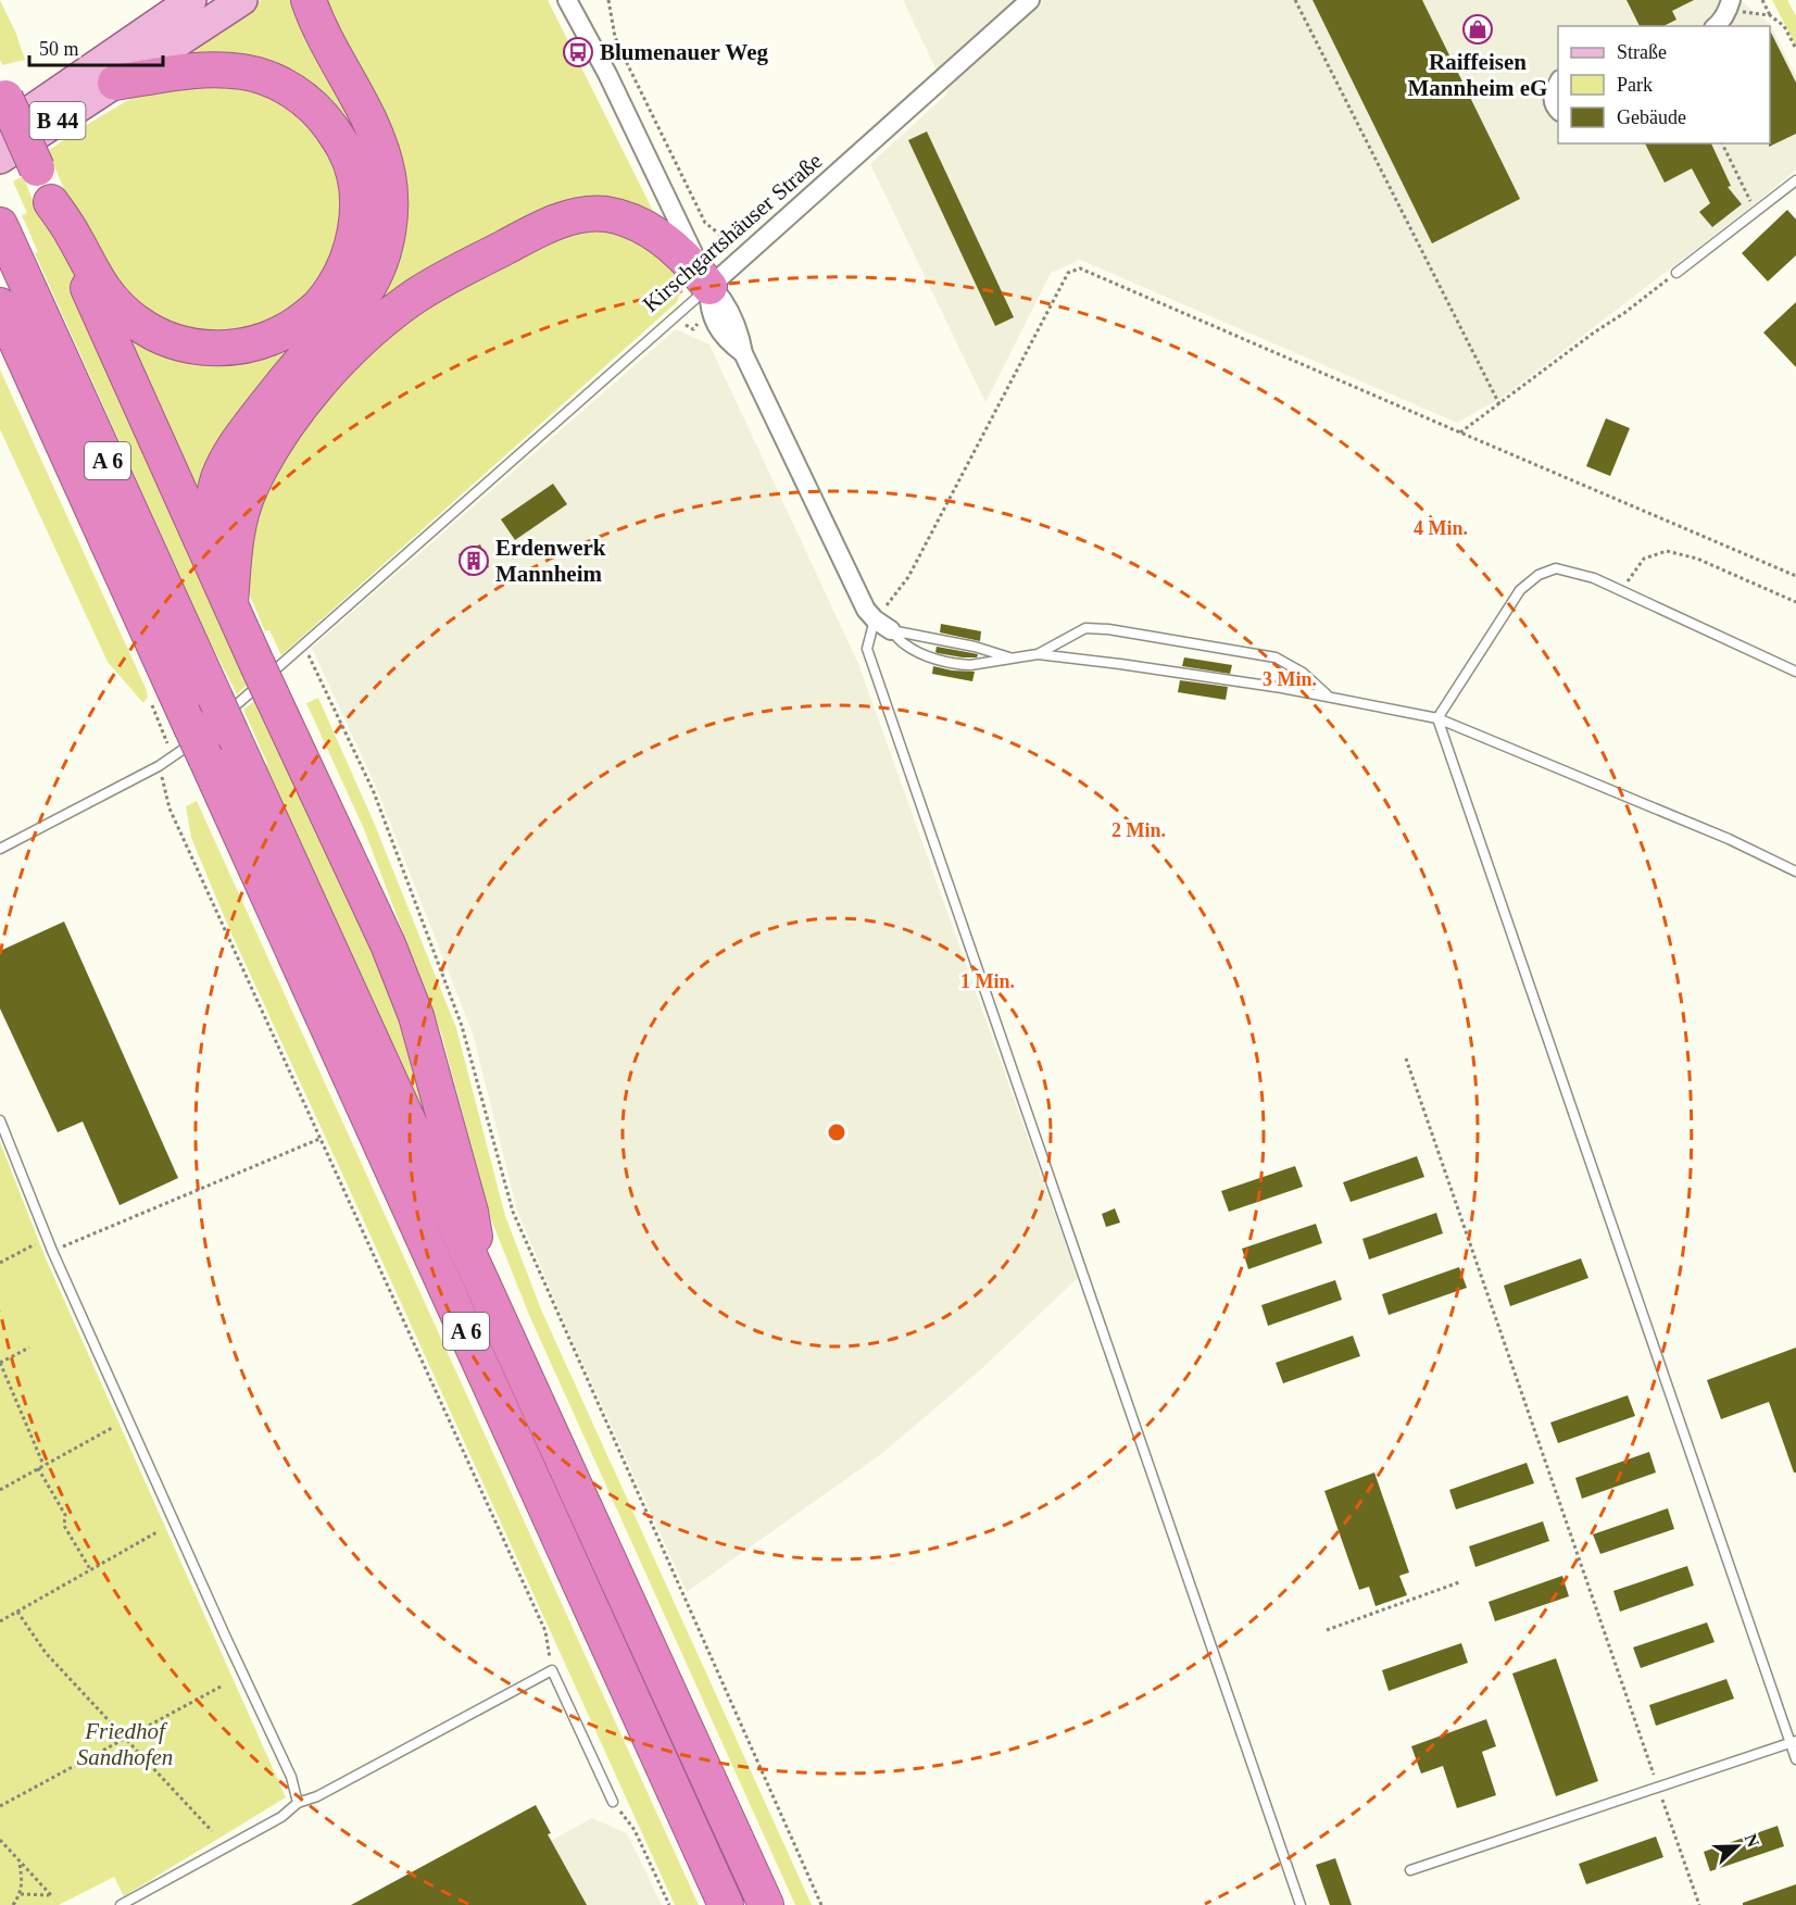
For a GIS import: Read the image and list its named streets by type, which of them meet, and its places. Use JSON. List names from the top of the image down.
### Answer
{
  "streets": {
    "highway": ["A 6"],
    "main road": ["B 44"],
    "street": ["Kirschgartshäuser Straße"]
  },
  "crossings": [
    ["Kirschgartshäuser Straße", "A 6"]
  ],
  "parks": ["Friedhof Sandhofen"],
  "places": {
    "shop": ["Raiffeisen Mannheim eG"],
    "bus stop": ["Blumenauer Weg"],
    "building": ["Erdenwerk Mannheim"]
  },
  "legend": ["Straße", "Park", "Gebäude"],
  "scale_bar": "50 m",
  "north": "right",
  "rings": [
    "4 Min.",
    "3 Min.",
    "2 Min.",
    "1 Min."
  ]
}
